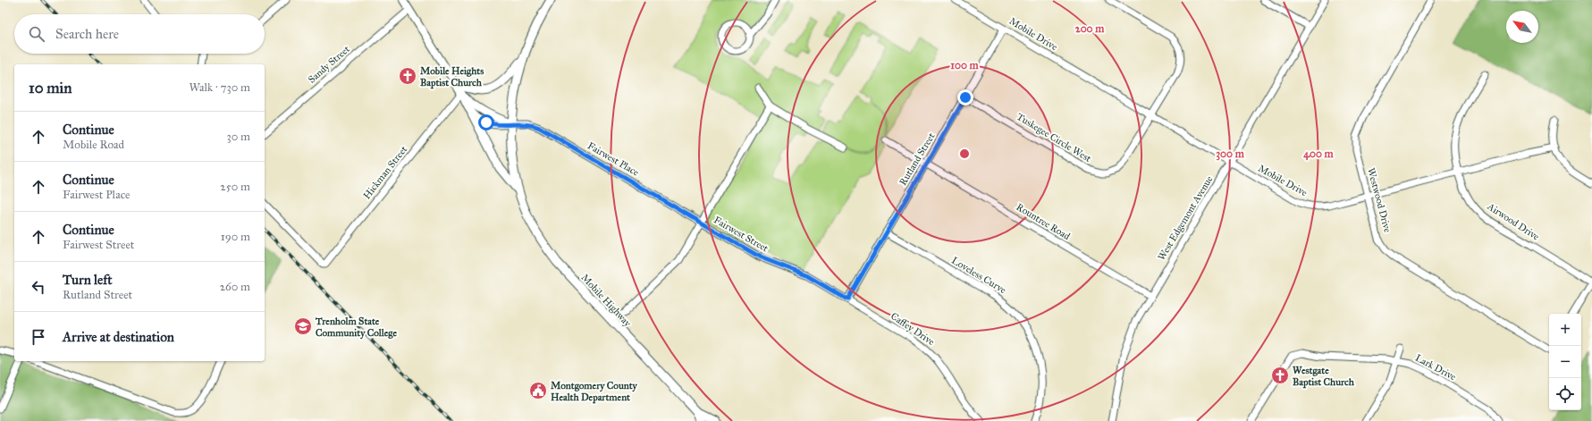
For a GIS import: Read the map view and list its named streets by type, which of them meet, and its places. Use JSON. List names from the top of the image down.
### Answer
{
  "streets": {
    "main road": ["Mobile Highway"],
    "street": [
      "Mobile Drive",
      "Sandy Street",
      "Tuskegee Circle West",
      "Fairwest Place",
      "Rutland Street",
      "Hickman Street",
      "Westwood Drive",
      "West Edgemont Avenue",
      "Rountree Road",
      "Airwood Drive",
      "Fairwest Street",
      "Loveless Curve",
      "Caffey Drive",
      "Lark Drive"
    ]
  },
  "crossings": [
    ["Mobile Drive", "Tuskegee Circle West"],
    ["Mobile Drive", "Rutland Street"],
    ["Mobile Drive", "Westwood Drive"],
    ["Mobile Drive", "West Edgemont Avenue"],
    ["Mobile Drive", "Airwood Drive"],
    ["Tuskegee Circle West", "Rutland Street"],
    ["Fairwest Place", "Fairwest Street"],
    ["Rutland Street", "Rountree Road"],
    ["Rutland Street", "Fairwest Street"],
    ["Rutland Street", "Loveless Curve"],
    ["Rutland Street", "Caffey Drive"],
    ["West Edgemont Avenue", "Rountree Road"],
    ["Fairwest Street", "Mobile Highway"],
    ["Fairwest Street", "Caffey Drive"]
  ],
  "places": {
    "church": ["Mobile Heights Baptist Church", "Westgate Baptist Church"],
    "school or university": ["Trenholm State Community College"],
    "public building": ["Montgomery County Health Department"]
  },
  "north": "top left",
  "page": {
    "search": "Search here",
    "heading": ["10 min", "Walk · 730 m"],
    "list": [
      ["Continue", "Mobile Road", "30 m"],
      ["Continue", "Fairwest Place", "250 m"],
      ["Continue", "Fairwest Street", "190 m"],
      ["Turn left", "Rutland Street", "260 m"],
      "Arrive at destination"
    ],
    "map_buttons": ["+", "−"]
  },
  "rings": [
    "200 m",
    "100 m",
    "300 m",
    "400 m"
  ]
}
